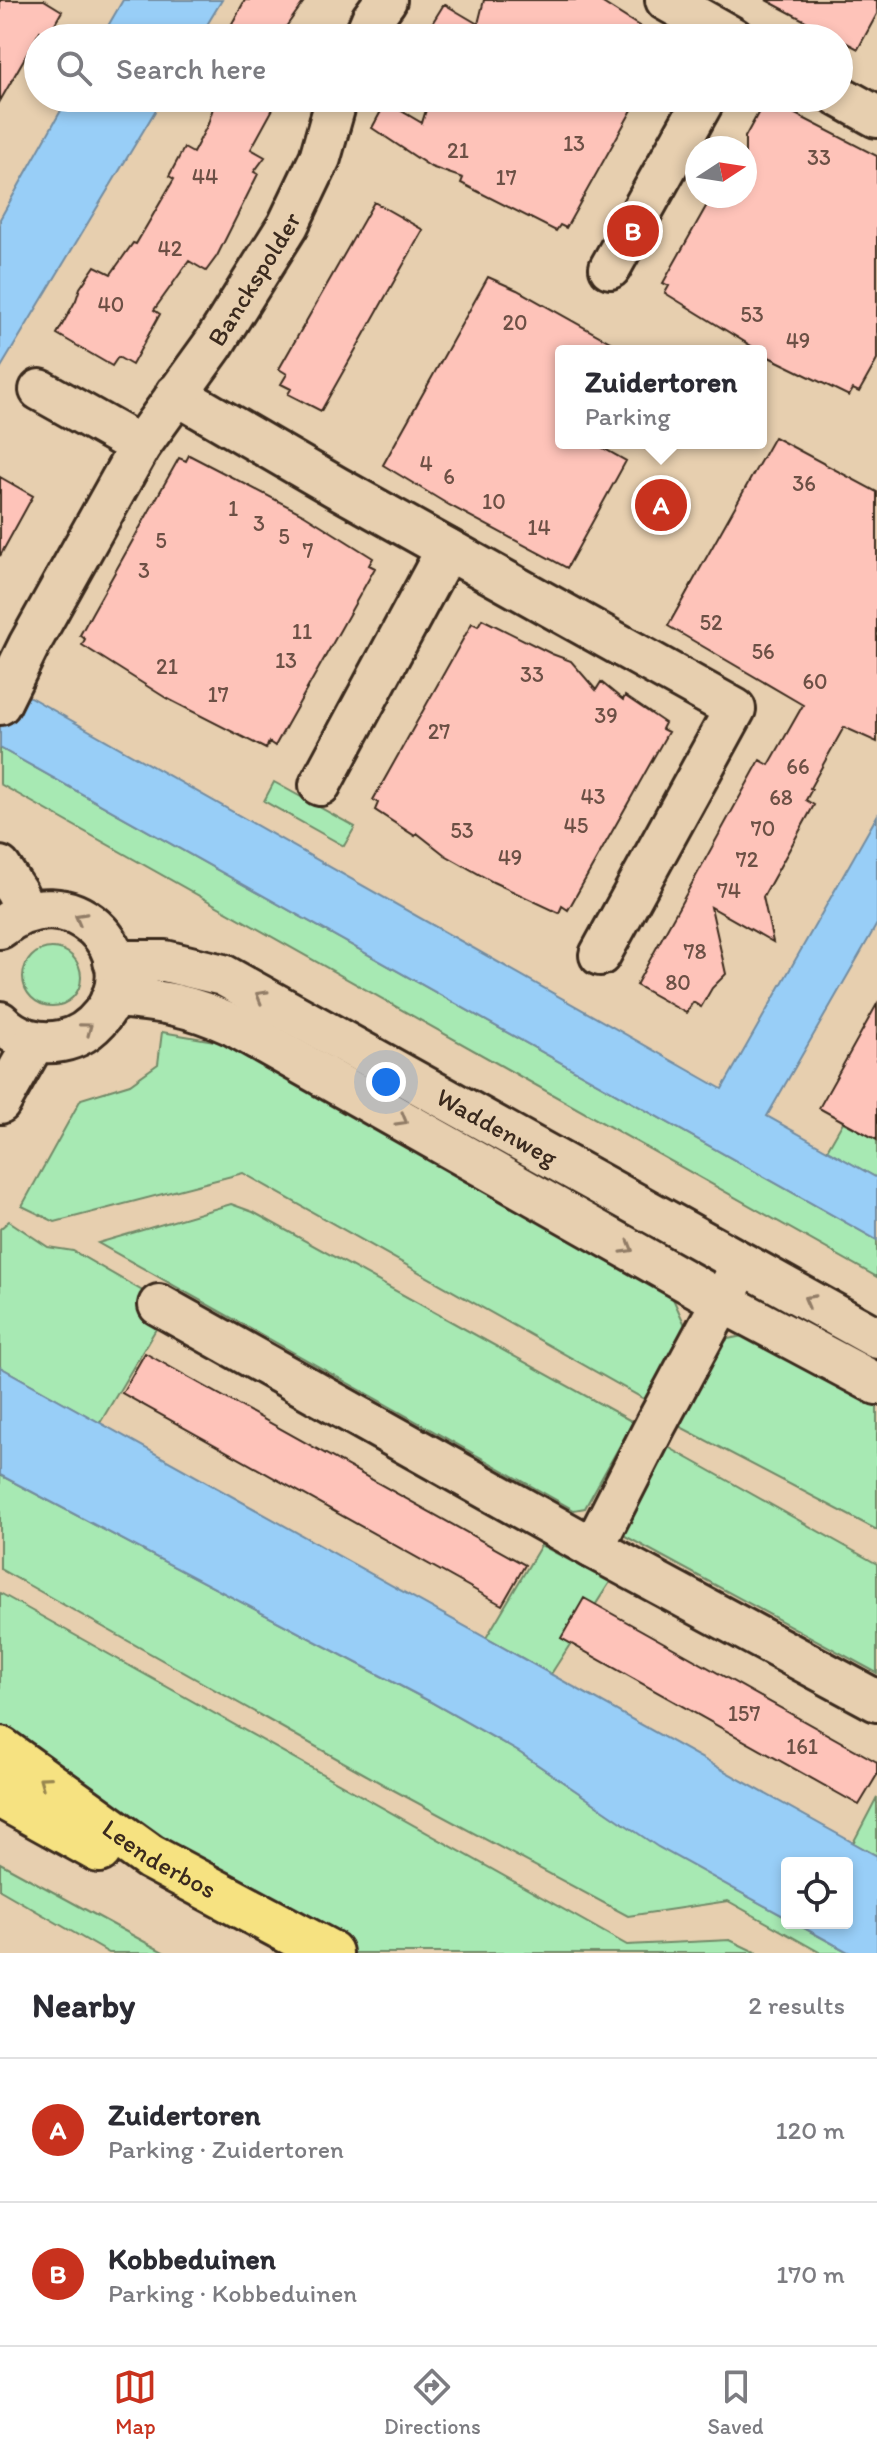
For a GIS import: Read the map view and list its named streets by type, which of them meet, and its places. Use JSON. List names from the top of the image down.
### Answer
{
  "streets": {
    "main road": ["Leenderbos"],
    "street": ["Banckspolder", "Waddenweg"]
  },
  "house_numbers": [
    "13",
    "21",
    "33",
    "44",
    "17",
    "42",
    "40",
    "53",
    "20",
    "49",
    "4",
    "6",
    "36",
    "10",
    "1",
    "3",
    "14",
    "5",
    "5",
    "7",
    "3",
    "52",
    "11",
    "56",
    "13",
    "21",
    "33",
    "60",
    "17",
    "39",
    "27",
    "66",
    "43",
    "68",
    "45",
    "70",
    "53",
    "49",
    "72",
    "74",
    "78",
    "80",
    "157",
    "161"
  ],
  "north": "right",
  "page": {
    "search": "Search here",
    "pins": ["B", "A"],
    "popup": ["Zuidertoren", "Parking"],
    "heading": ["Nearby", "2 results"],
    "list": [
      {
        "mark": "A",
        "name": "Zuidertoren",
        "note": "Parking · Zuidertoren",
        "value": "120 m"
      },
      {
        "mark": "B",
        "name": "Kobbeduinen",
        "note": "Parking · Kobbeduinen",
        "value": "170 m"
      }
    ],
    "nav": ["Map", "Directions", "Saved"]
  }
}
